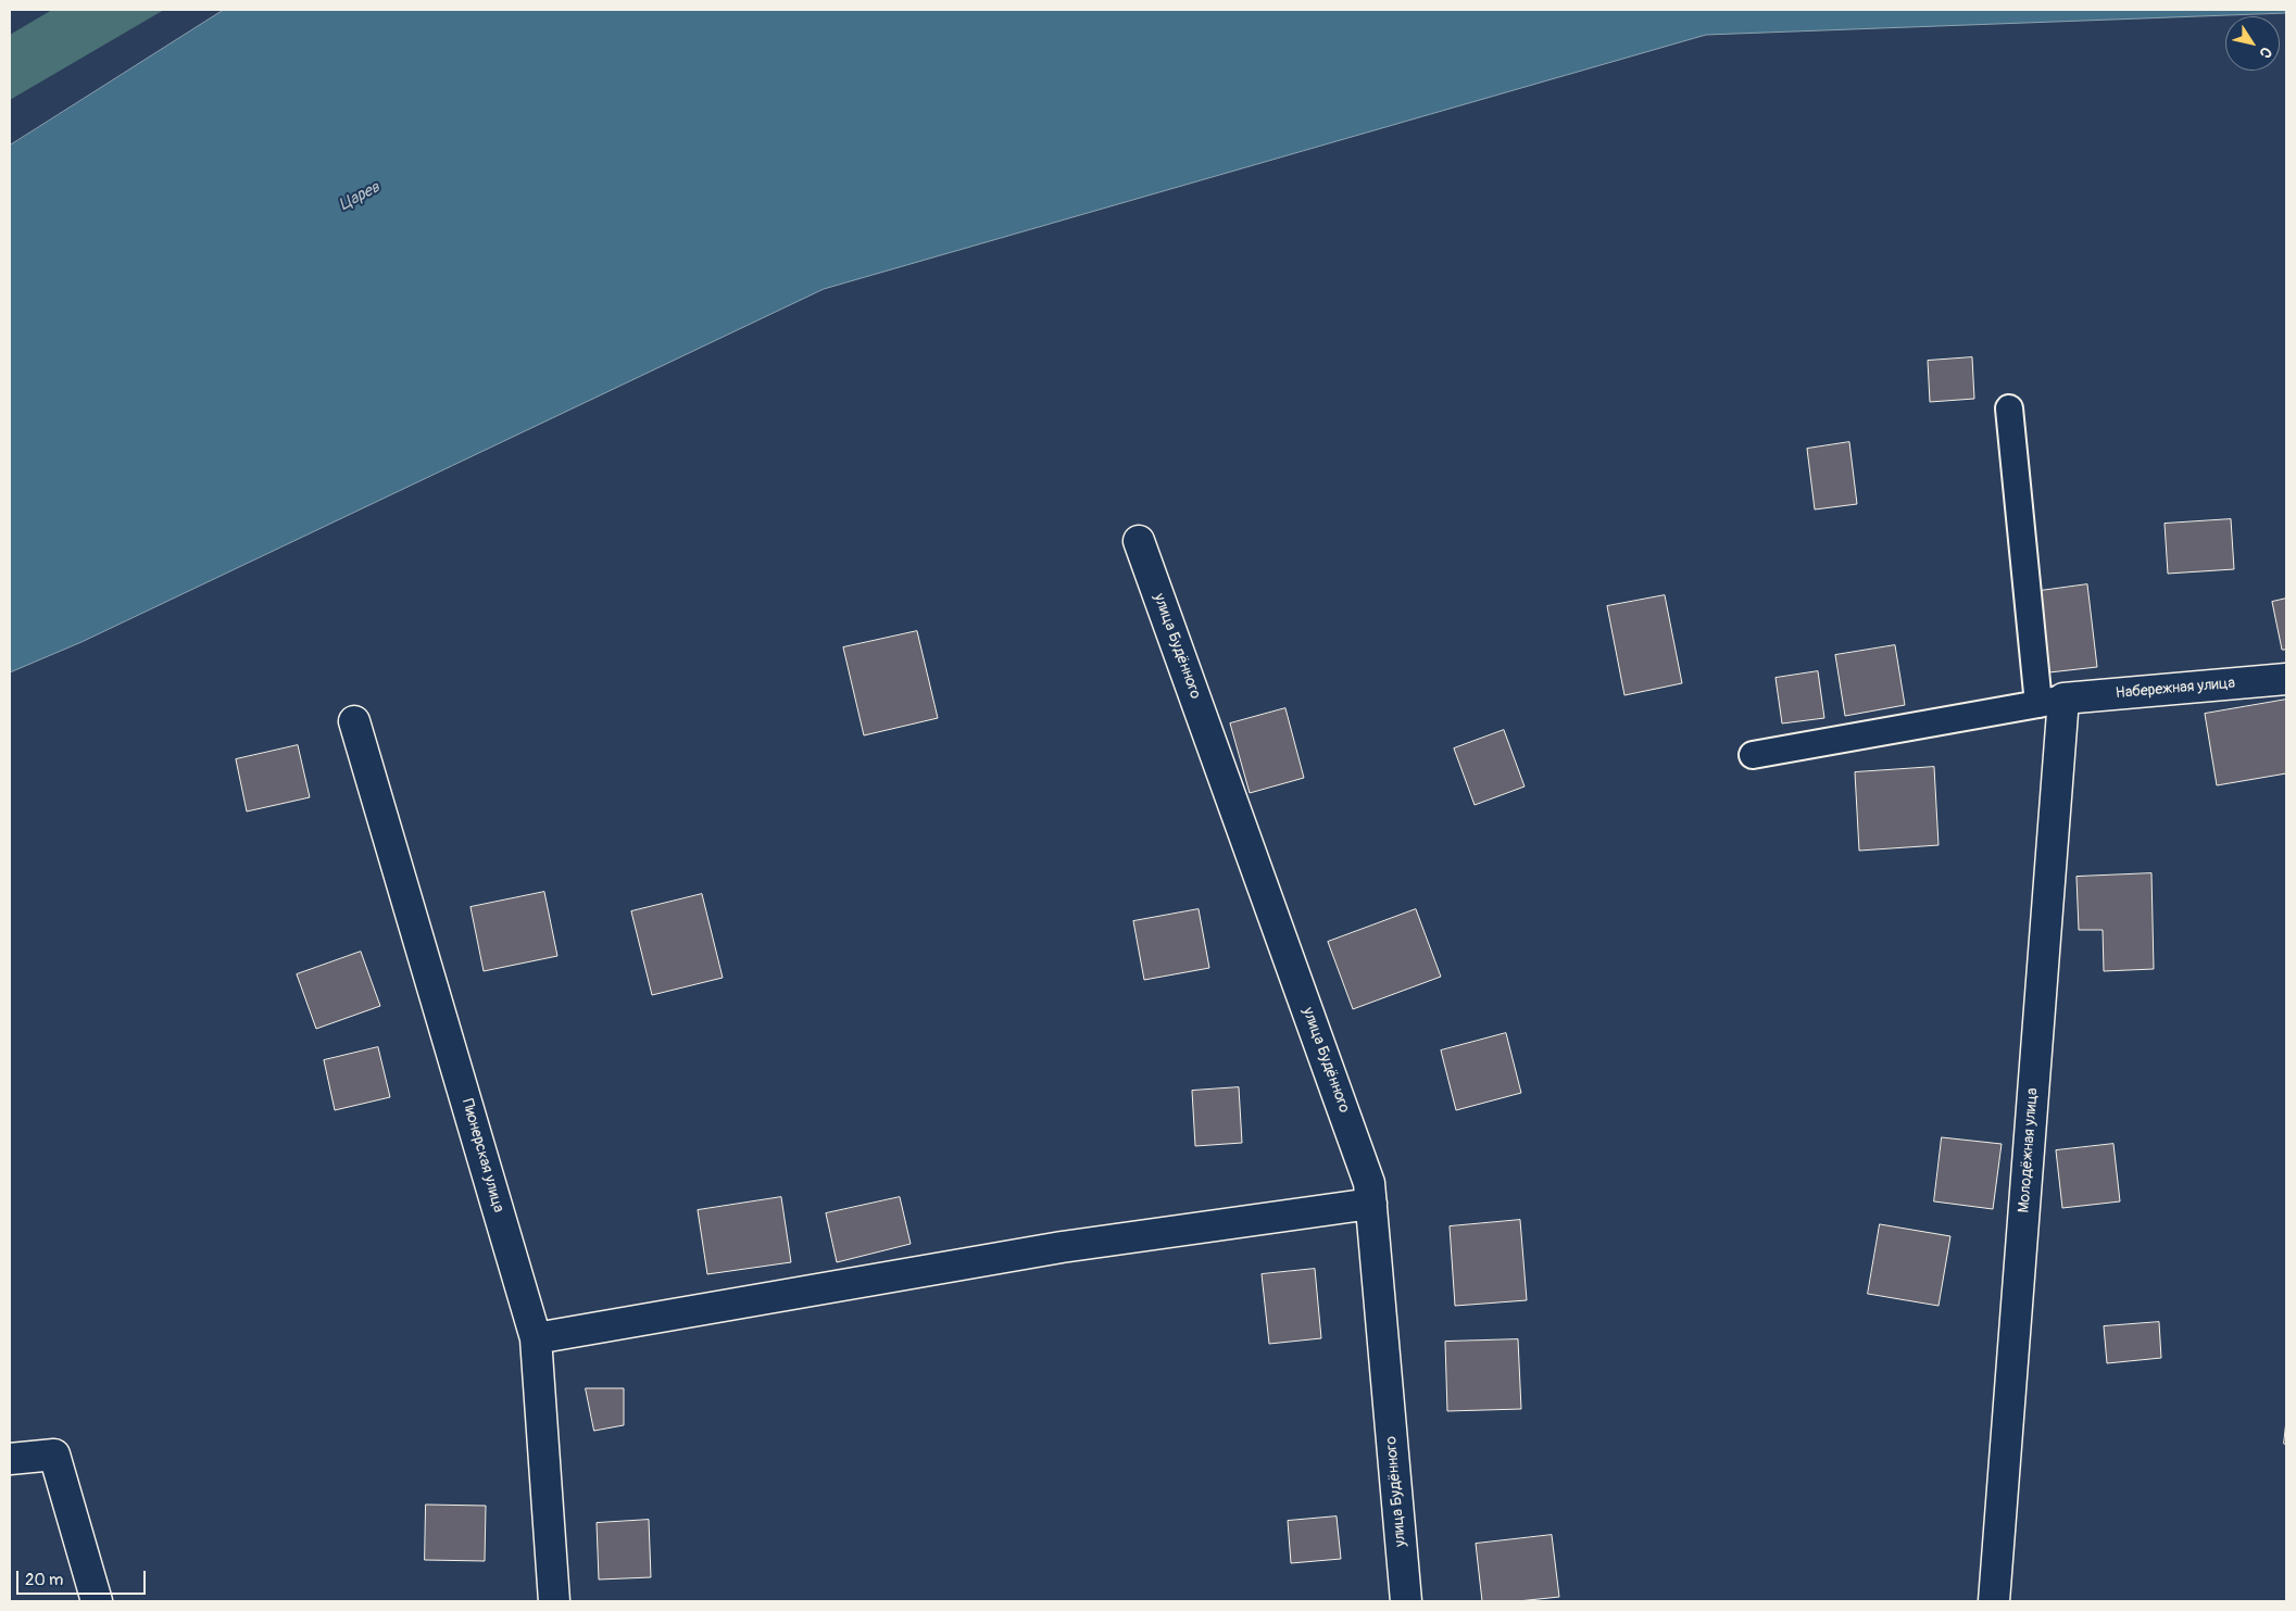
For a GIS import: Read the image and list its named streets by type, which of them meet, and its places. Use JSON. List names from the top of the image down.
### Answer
{
  "streets": {
    "street": [
      "улица Будённого",
      "Набережная улица",
      "Молодёжная улица",
      "Пионерская улица"
    ]
  },
  "crossings": [
    ["Набережная улица", "Молодёжная улица"]
  ],
  "water": ["Царев"],
  "scale_bar": "20 m",
  "north": "bottom right"
}
